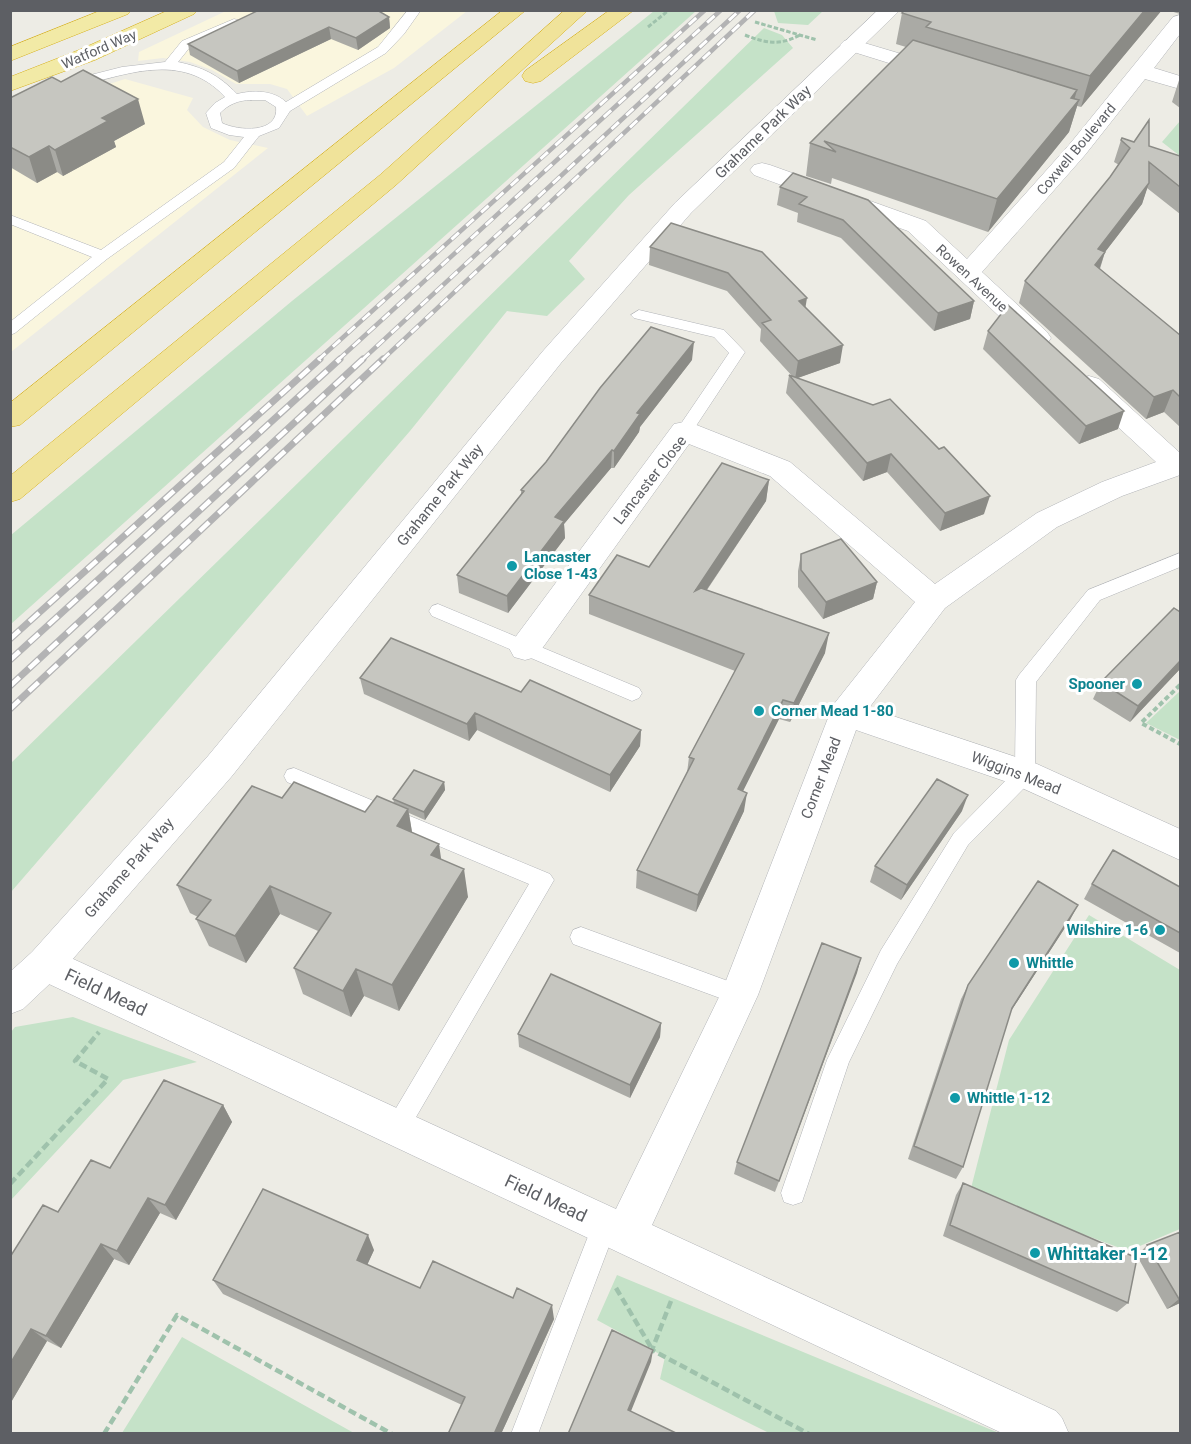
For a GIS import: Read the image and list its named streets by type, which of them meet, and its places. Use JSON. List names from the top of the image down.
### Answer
{
  "streets": {
    "highway": ["Watford Way"],
    "street": [
      "Grahame Park Way",
      "Coxwell Boulevard",
      "Rowen Avenue",
      "Lancaster Close",
      "Wiggins Mead",
      "Corner Mead",
      "Field Mead"
    ]
  },
  "crossings": [
    ["Grahame Park Way", "Field Mead"],
    ["Coxwell Boulevard", "Rowen Avenue"],
    ["Rowen Avenue", "Corner Mead"],
    ["Lancaster Close", "Corner Mead"],
    ["Wiggins Mead", "Corner Mead"],
    ["Corner Mead", "Field Mead"]
  ],
  "places": [
    "Lancaster Close 1-43",
    "Spooner",
    "Corner Mead 1-80",
    "Wilshire 1-6",
    "Whittle",
    "Whittle 1-12",
    "Whittaker 1-12"
  ]
}
